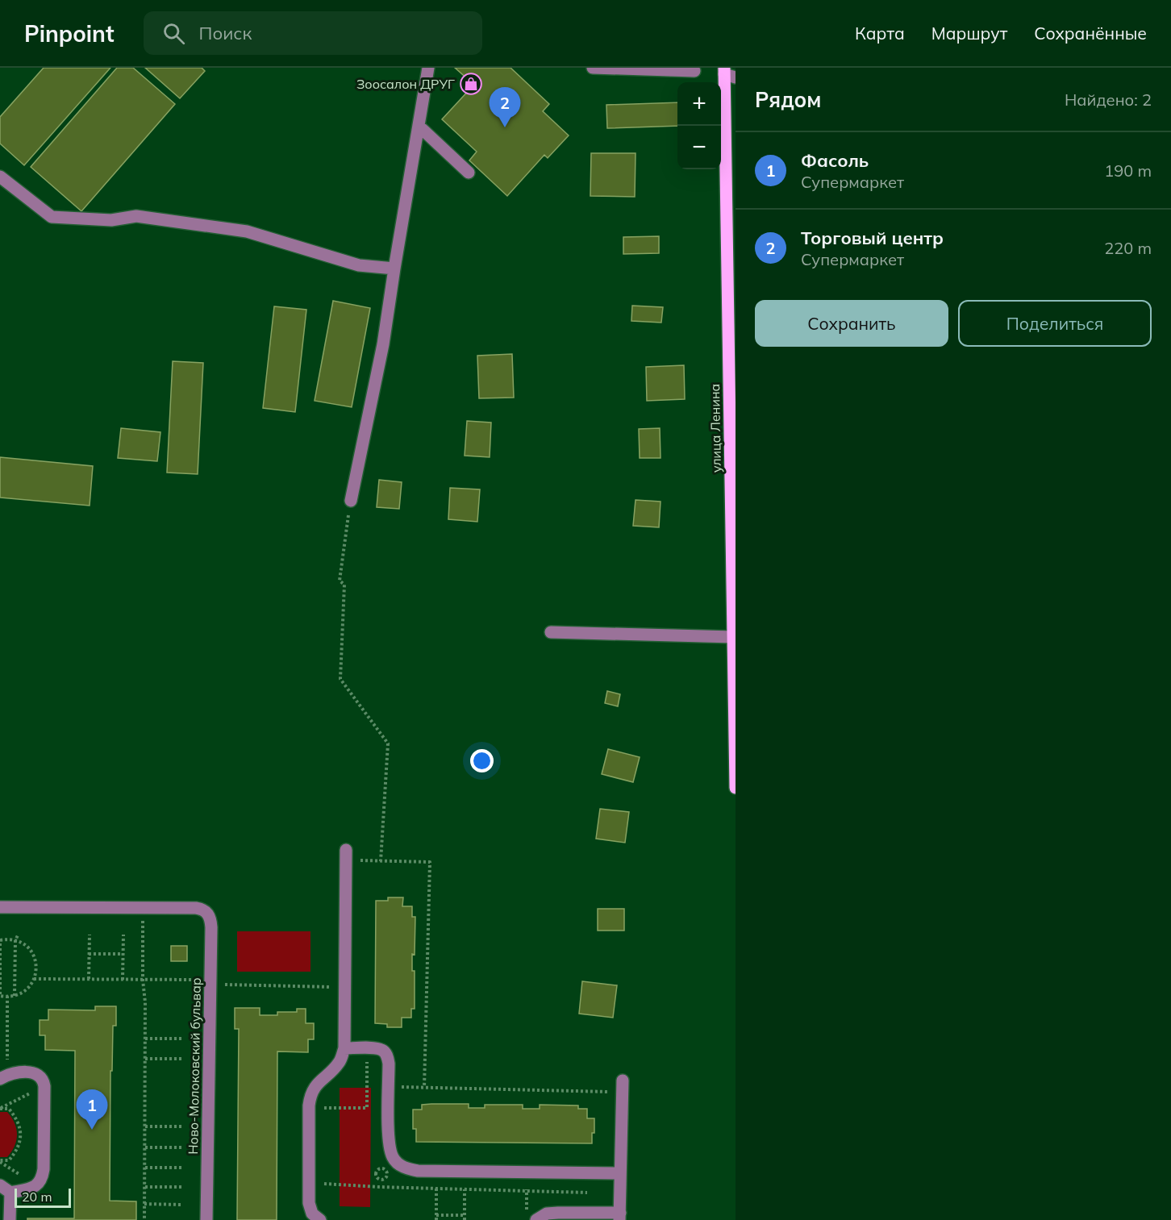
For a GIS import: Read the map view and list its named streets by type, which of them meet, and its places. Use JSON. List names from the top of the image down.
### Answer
{
  "streets": {
    "main road": ["улица Ленина"],
    "street": ["Ново-Молоковский бульвар"]
  },
  "places": {
    "shop": ["Зоосалон ДРУГ"]
  },
  "scale_bar": "20 m",
  "page": {
    "header": "Pinpoint",
    "search": "Поиск",
    "nav": ["Карта", "Маршрут", "Сохранённые"],
    "heading": ["Рядом", "Найдено: 2"],
    "map_buttons": ["+", "−"],
    "pins": ["2", "1"],
    "list": [
      {
        "mark": "1",
        "name": "Фасоль",
        "note": "Супермаркет",
        "value": "190 m"
      },
      {
        "mark": "2",
        "name": "Торговый центр",
        "note": "Супермаркет",
        "value": "220 m"
      }
    ],
    "buttons": ["Сохранить", "Поделиться"],
    "scale": "20 m"
  }
}
